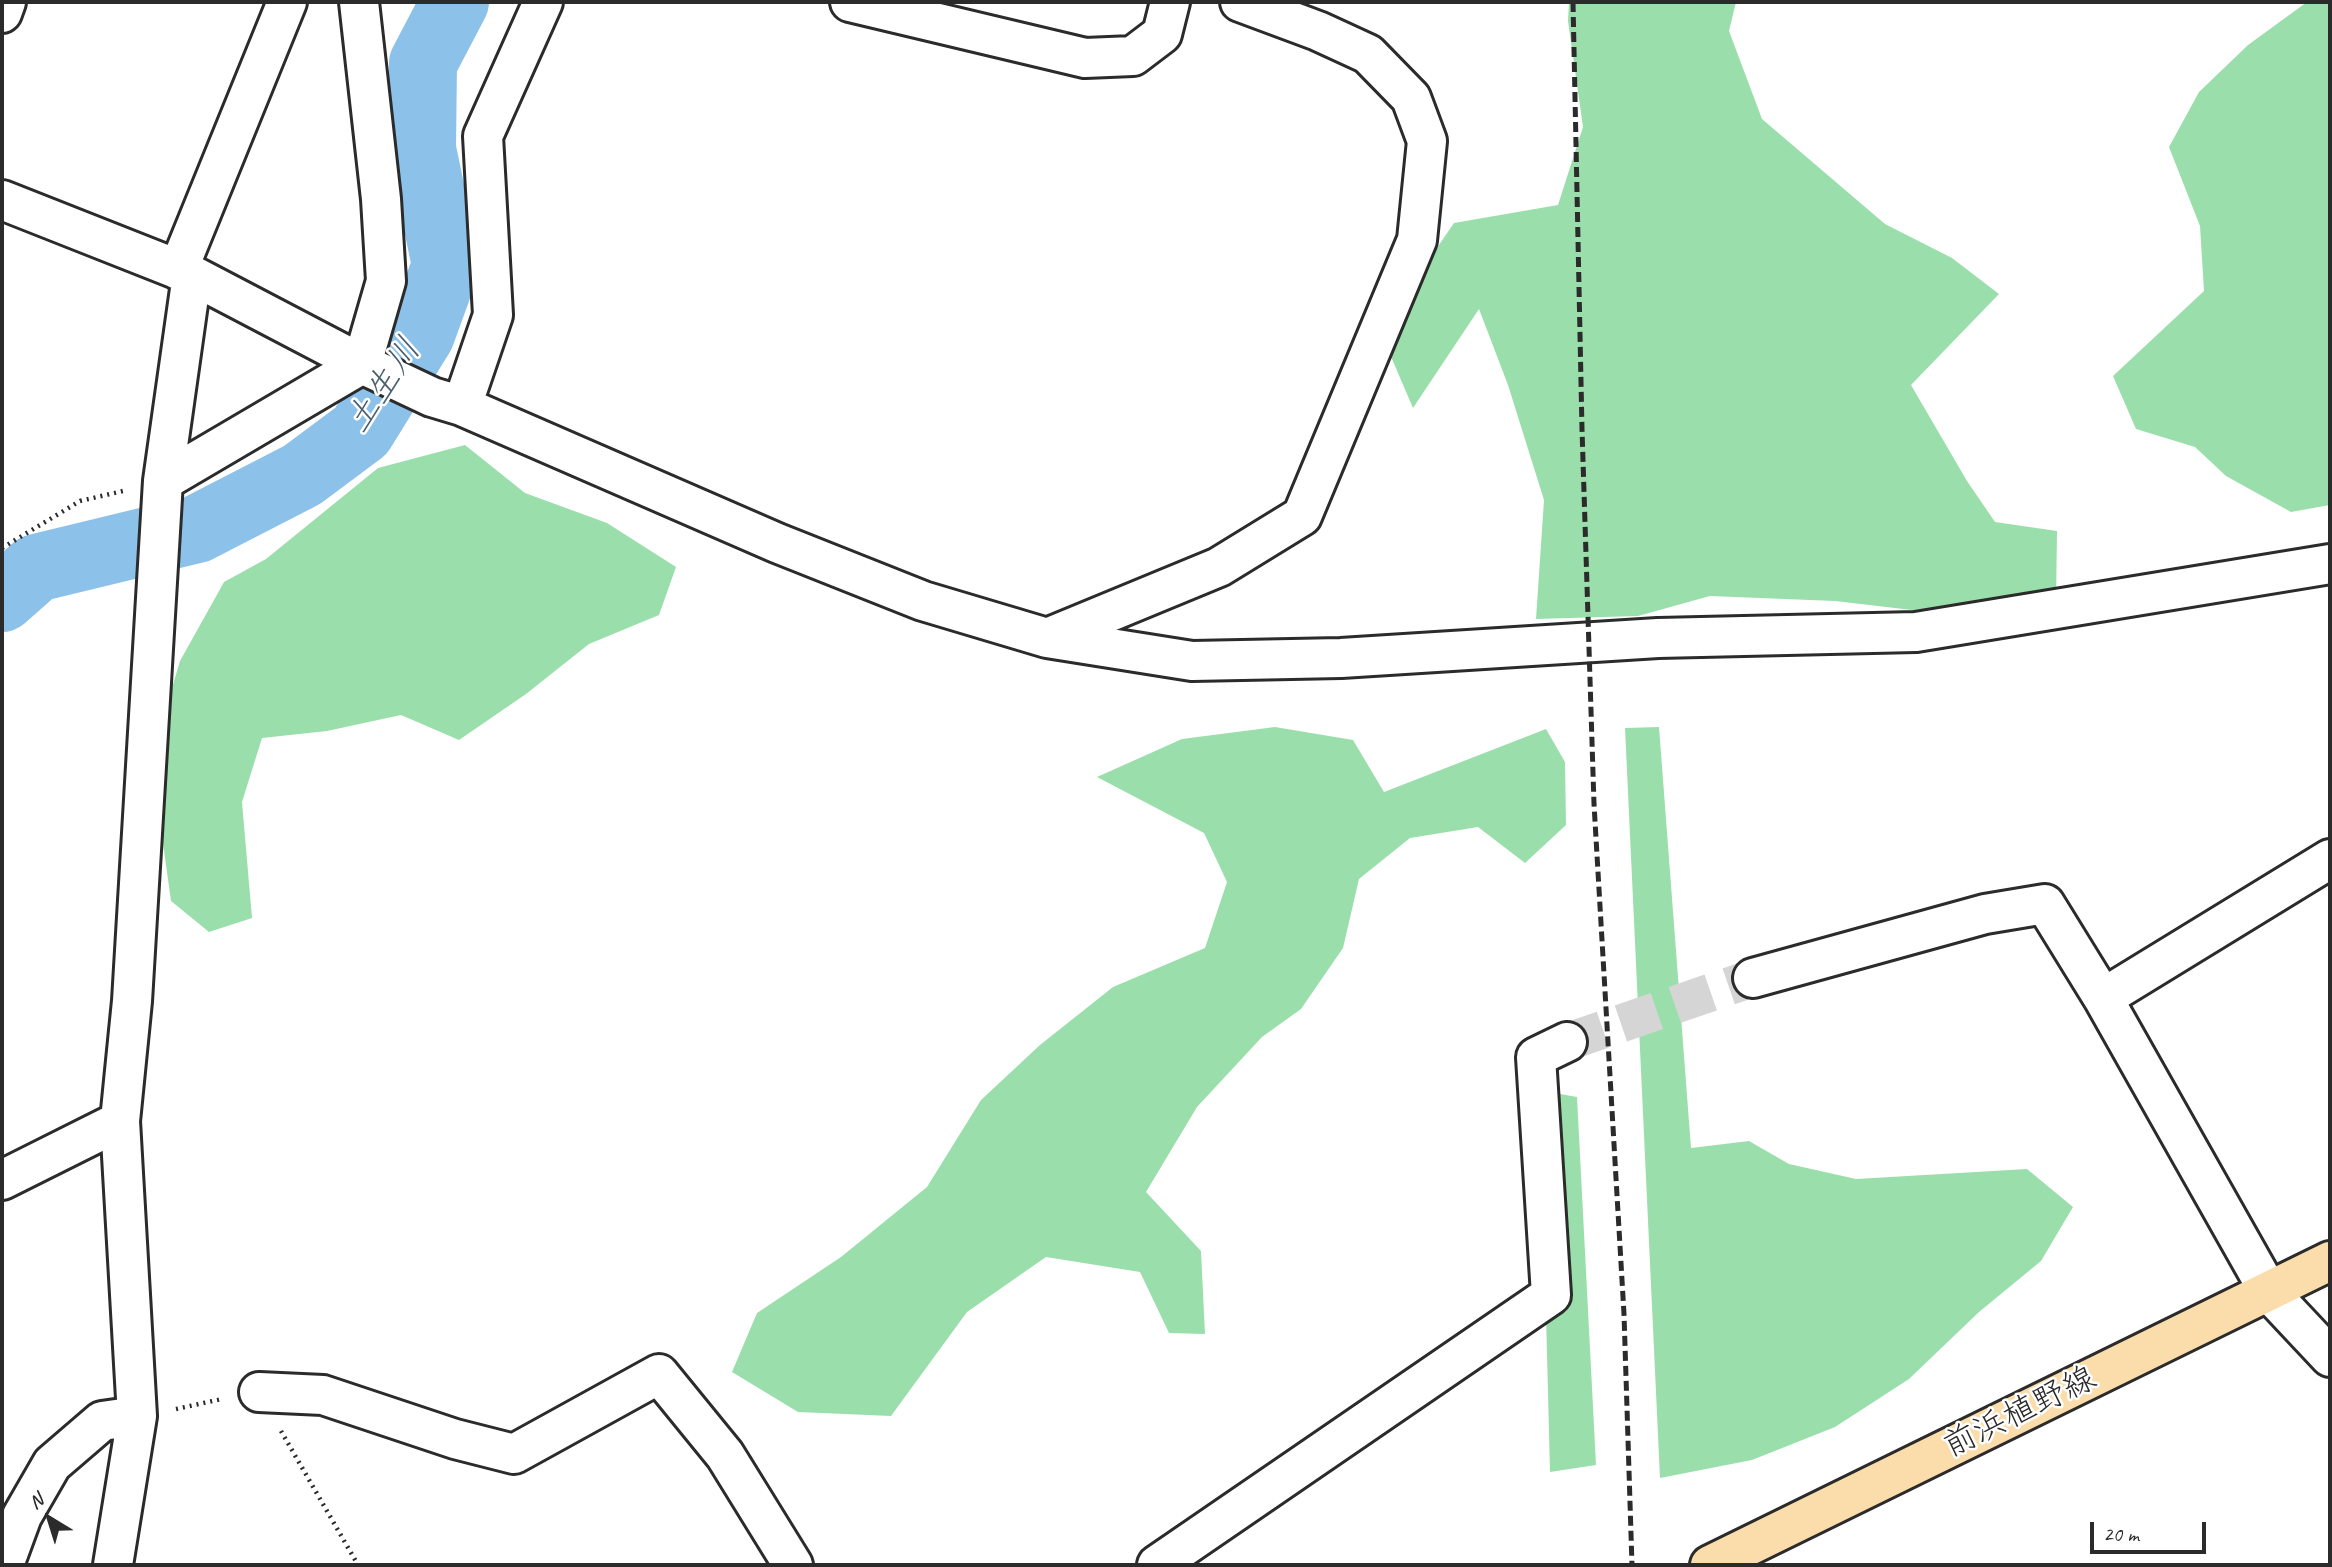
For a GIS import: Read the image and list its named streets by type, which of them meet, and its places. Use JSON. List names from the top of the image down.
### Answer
{
  "streets": {
    "main road": ["前浜植野線"]
  },
  "water": ["土生川"],
  "scale_bar": "20 m",
  "north": "top left"
}
